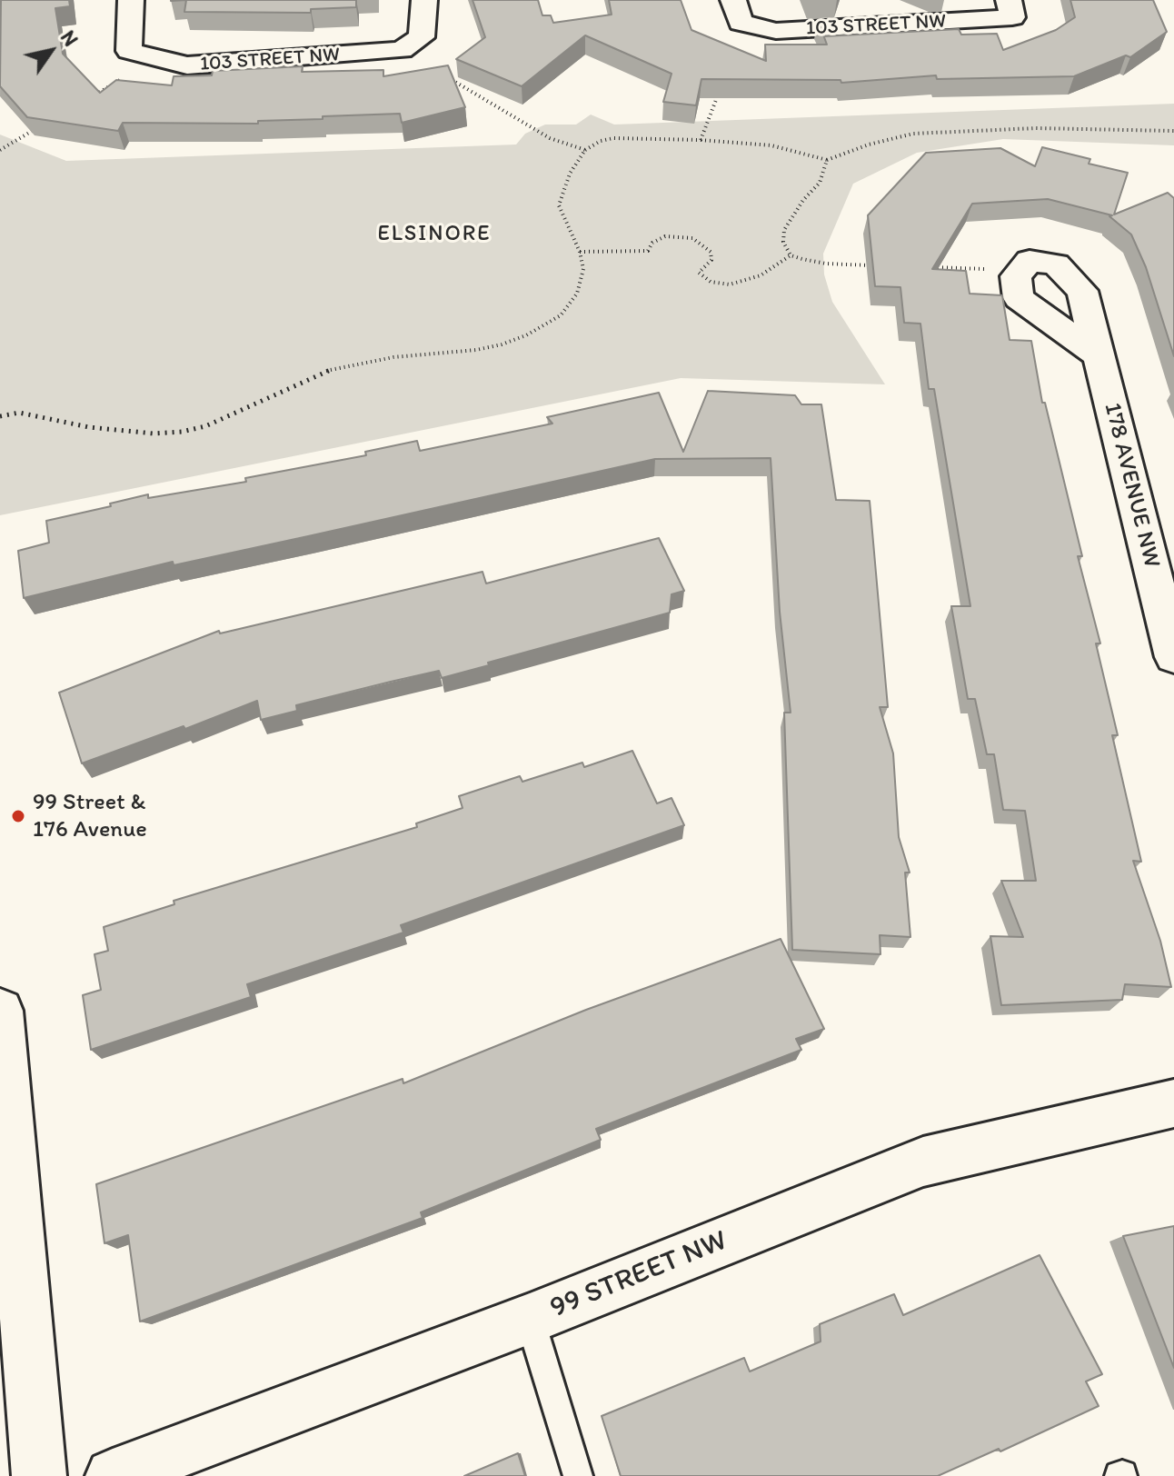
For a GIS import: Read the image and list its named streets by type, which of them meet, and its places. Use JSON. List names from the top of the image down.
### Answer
{
  "streets": {
    "street": ["103 STREET NW", "178 AVENUE NW", "99 STREET NW"]
  },
  "districts": ["ELSINORE"],
  "places": ["99 Street & 176 Avenue"],
  "north": "top right"
}
